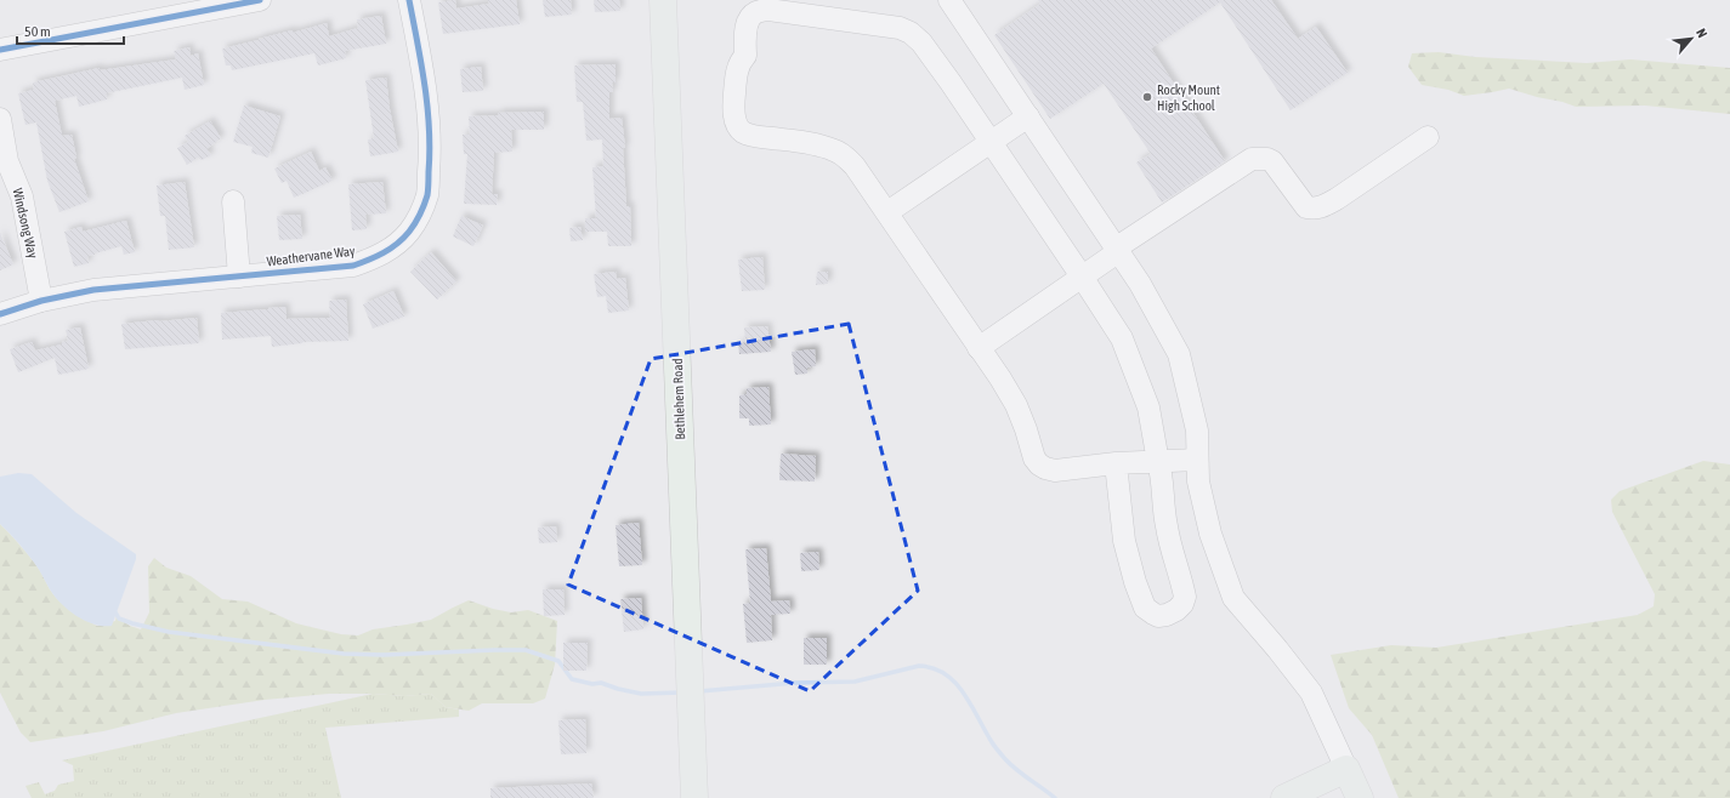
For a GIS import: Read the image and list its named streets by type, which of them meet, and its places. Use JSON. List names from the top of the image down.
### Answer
{
  "streets": {
    "main road": ["Bethlehem Road"],
    "street": ["Windsong Way", "Weathervane Way"]
  },
  "crossings": [
    ["Windsong Way", "Weathervane Way"]
  ],
  "places": ["Rocky Mount High School"],
  "scale_bar": "50 m",
  "north": "top right"
}
